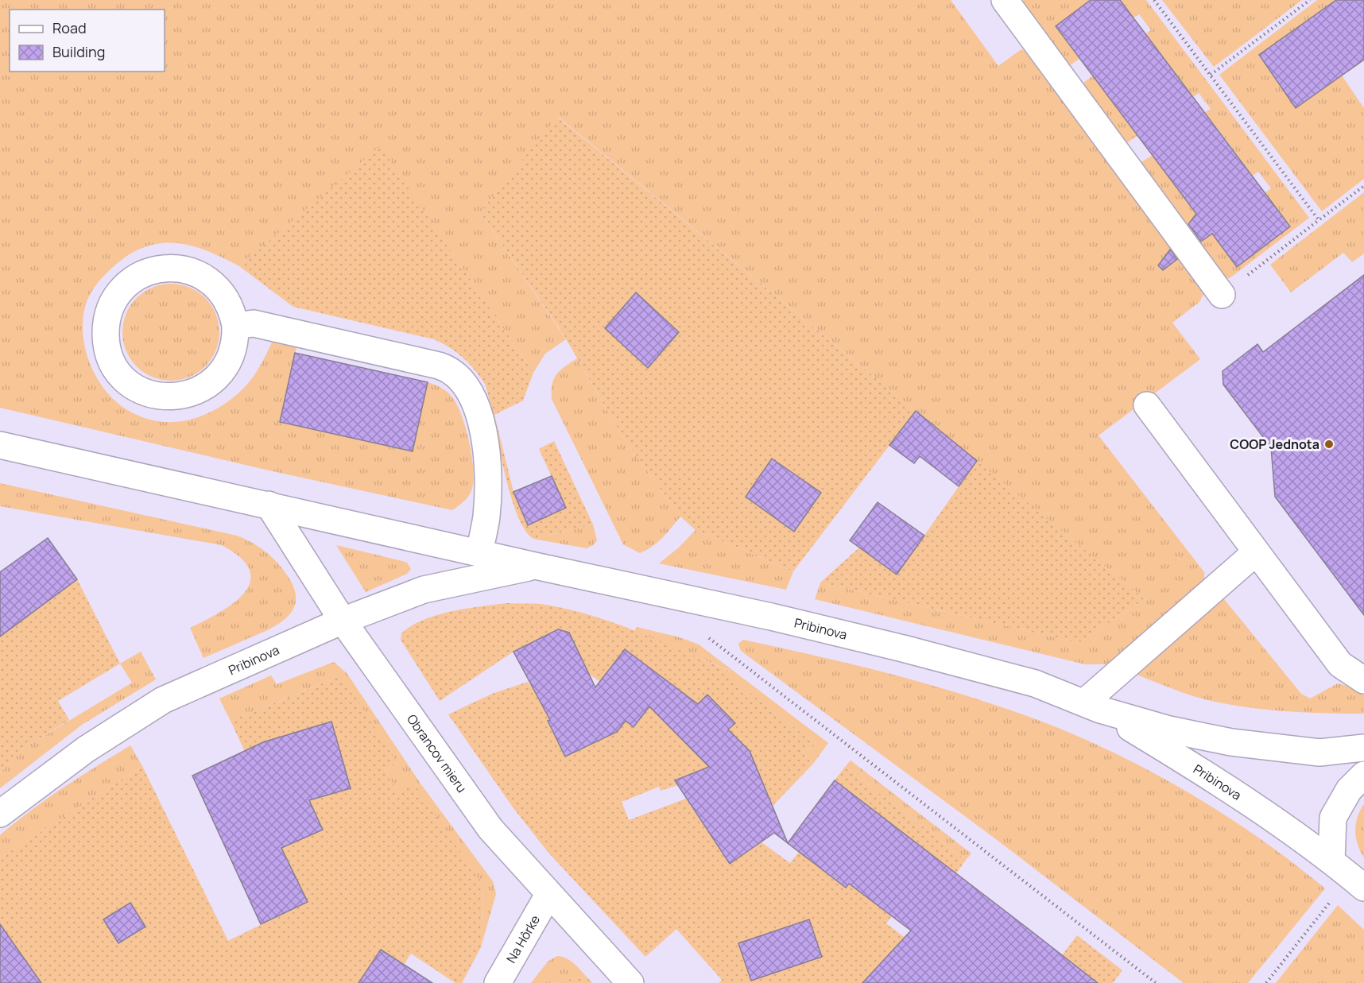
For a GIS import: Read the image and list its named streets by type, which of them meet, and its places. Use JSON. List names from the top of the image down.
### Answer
{
  "streets": {
    "street": ["Pribinova", "Obrancov mieru", "Na Hôrke"]
  },
  "crossings": [
    ["Pribinova", "Obrancov mieru"],
    ["Obrancov mieru", "Na Hôrke"]
  ],
  "places": ["COOP Jednota"],
  "legend": ["Road", "Building"]
}
